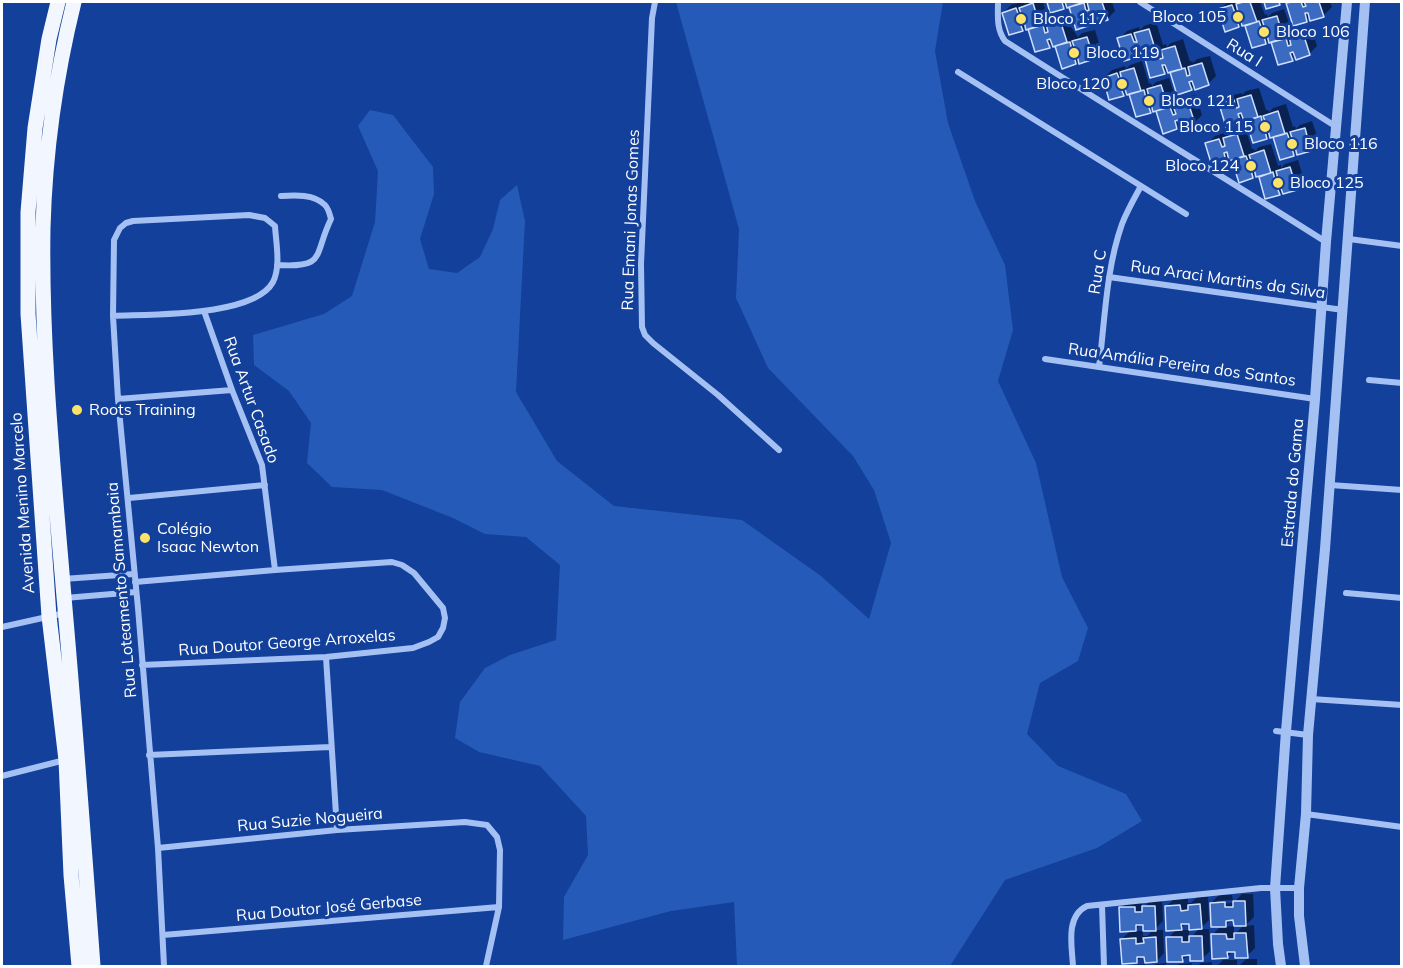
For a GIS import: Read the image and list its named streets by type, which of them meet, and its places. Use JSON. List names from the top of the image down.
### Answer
{
  "streets": {
    "main road": ["Avenida Menino Marcelo"],
    "street": [
      "Rua I",
      "Rua Emani Jonas Gomes",
      "Rua C",
      "Rua Araci Martins da Silva",
      "Rua Amália Pereira dos Santos",
      "Rua Artur Casado",
      "Estrada do Gama",
      "Rua Loteamento Samambaia",
      "Rua Doutor George Arroxelas",
      "Rua Suzie Nogueira",
      "Rua Doutor José Gerbase"
    ]
  },
  "crossings": [
    ["Rua I", "Estrada do Gama"],
    ["Rua C", "Rua Araci Martins da Silva"],
    ["Rua C", "Rua Amália Pereira dos Santos"],
    ["Rua Araci Martins da Silva", "Estrada do Gama"],
    ["Rua Amália Pereira dos Santos", "Estrada do Gama"],
    ["Rua Artur Casado", "Rua Doutor George Arroxelas"],
    ["Rua Loteamento Samambaia", "Rua Doutor George Arroxelas"],
    ["Rua Loteamento Samambaia", "Rua Suzie Nogueira"],
    ["Rua Loteamento Samambaia", "Rua Doutor José Gerbase"],
    ["Rua Suzie Nogueira", "Rua Doutor José Gerbase"]
  ],
  "places": [
    "Bloco 105",
    "Bloco 117",
    "Bloco 106",
    "Bloco 119",
    "Bloco 120",
    "Bloco 121",
    "Bloco 115",
    "Bloco 116",
    "Bloco 124",
    "Bloco 125",
    "Roots Training",
    "Colégio Isaac Newton"
  ]
}
